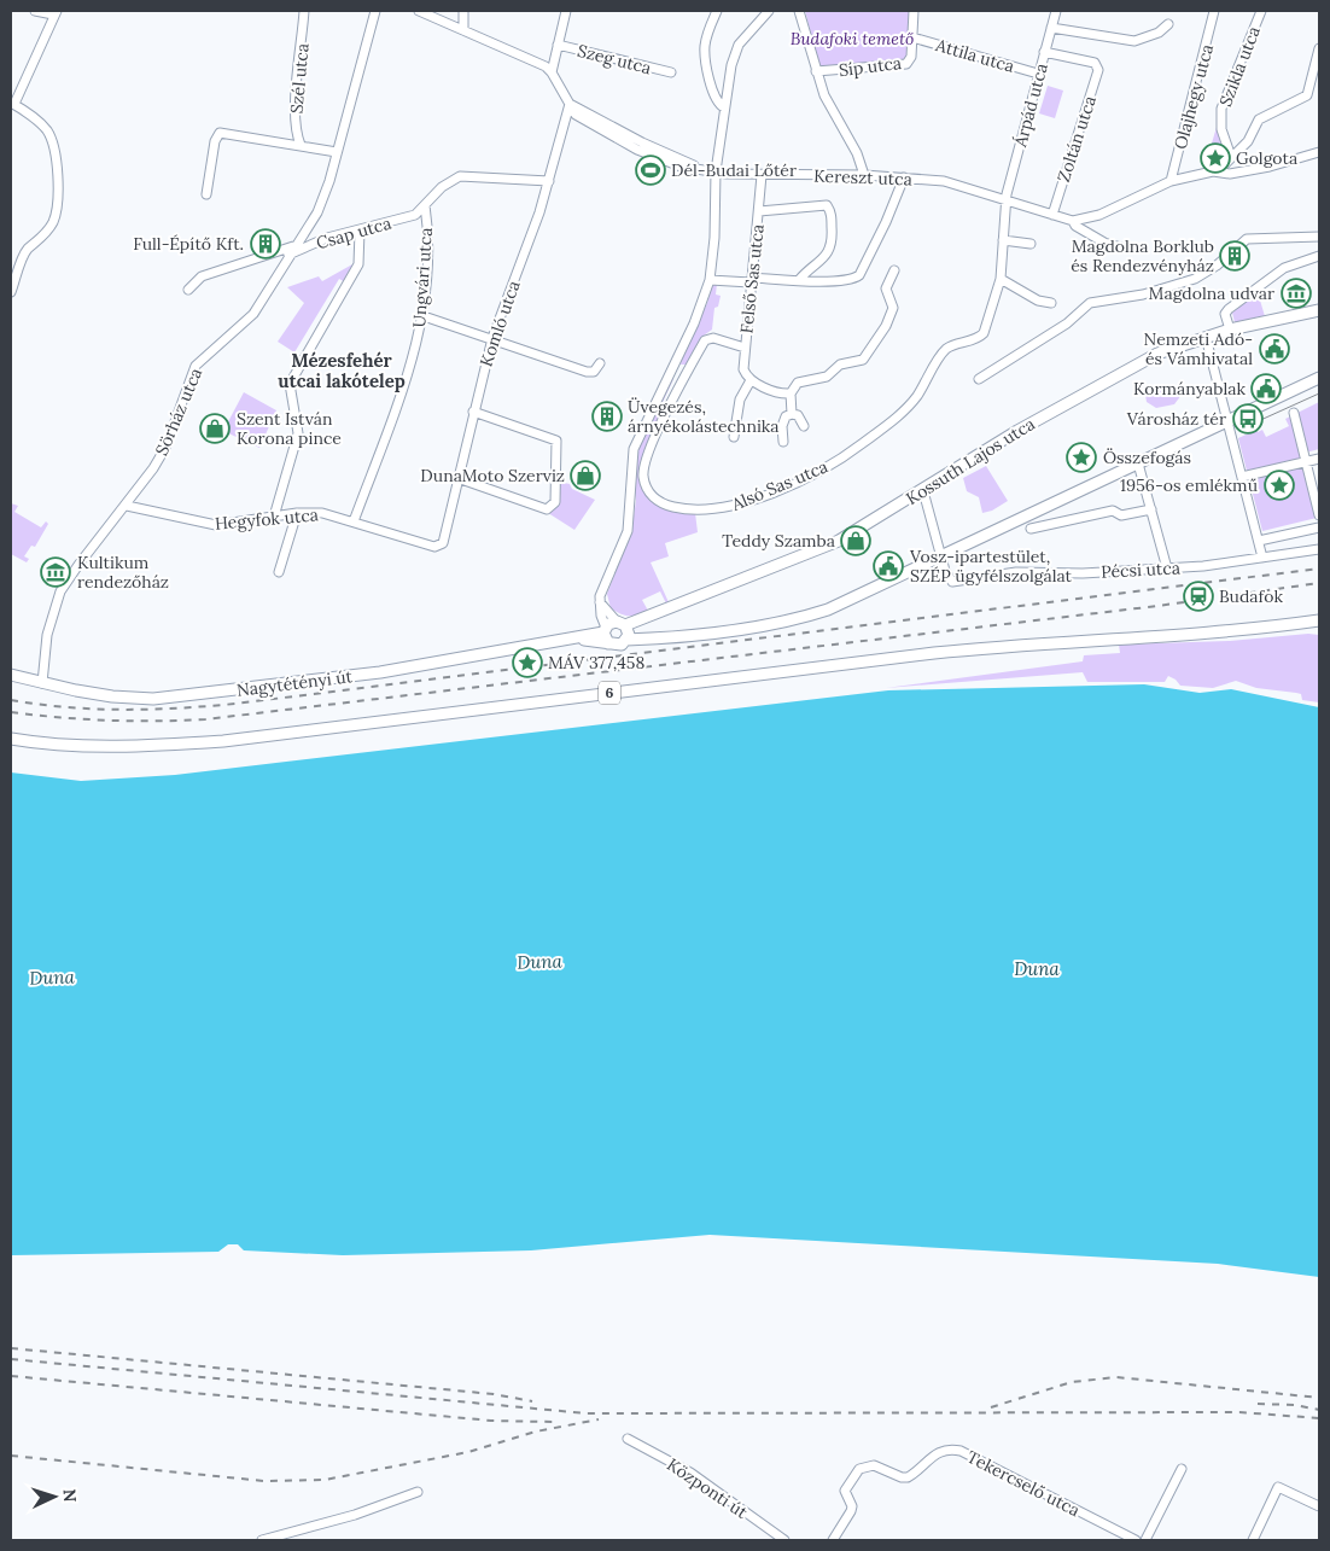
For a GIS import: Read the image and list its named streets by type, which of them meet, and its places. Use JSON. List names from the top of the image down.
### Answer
{
  "streets": {
    "main road": ["Kossuth Lajos utca", "Nagytétényi út", "6"],
    "street": [
      "Attila utca",
      "Szeg utca",
      "Síp utca",
      "Szikla utca",
      "Szél utca",
      "Olajhegy utca",
      "Árpád utca",
      "Zoltán utca",
      "Kereszt utca",
      "Csap utca",
      "Ungvári utca",
      "Felső Sas utca",
      "Komló utca",
      "Sörház utca",
      "Alsó Sas utca",
      "Hegyfok utca",
      "Pécsi utca",
      "Tekercselő utca",
      "Központi út"
    ]
  },
  "crossings": [
    ["Attila utca", "Síp utca"],
    ["Attila utca", "Árpád utca"],
    ["Árpád utca", "Zoltán utca"],
    ["Árpád utca", "Kereszt utca"],
    ["Árpád utca", "Alsó Sas utca"],
    ["Zoltán utca", "Kereszt utca"],
    ["Kereszt utca", "Felső Sas utca"],
    ["Kereszt utca", "Komló utca"],
    ["Kereszt utca", "Alsó Sas utca"],
    ["Csap utca", "Ungvári utca"],
    ["Csap utca", "Komló utca"],
    ["Csap utca", "Sörház utca"],
    ["Ungvári utca", "Hegyfok utca"],
    ["Komló utca", "Hegyfok utca"],
    ["Sörház utca", "Hegyfok utca"],
    ["Sörház utca", "Nagytétényi út"],
    ["Kossuth Lajos utca", "Pécsi utca"]
  ],
  "districts": ["Mézesfehér utcai lakótelep"],
  "water": ["Duna"],
  "parks": ["Budafoki temető"],
  "places": {
    "place": [
      "Golgota",
      "Összefogás",
      "1956-os emlékmű",
      "MÁV 377,458"
    ],
    "sports": ["Dél-Budai Lőtér"],
    "building": ["Full-Építő Kft.", "Magdolna Borklub és Rendezvényház", "Üvegezés, árnyékolástechnika"],
    "museum": ["Magdolna udvar", "Kultikum rendezőház"],
    "public building": ["Nemzeti Adó- és Vámhivatal", "Kormányablak", "Vosz-ipartestület, SZÉP ügyfélszolgálat"],
    "bus stop": ["Városház tér"],
    "shop": ["Szent István Korona pince", "DunaMoto Szerviz", "Teddy Szamba"],
    "station": ["Budafok"]
  },
  "north": "right"
}
